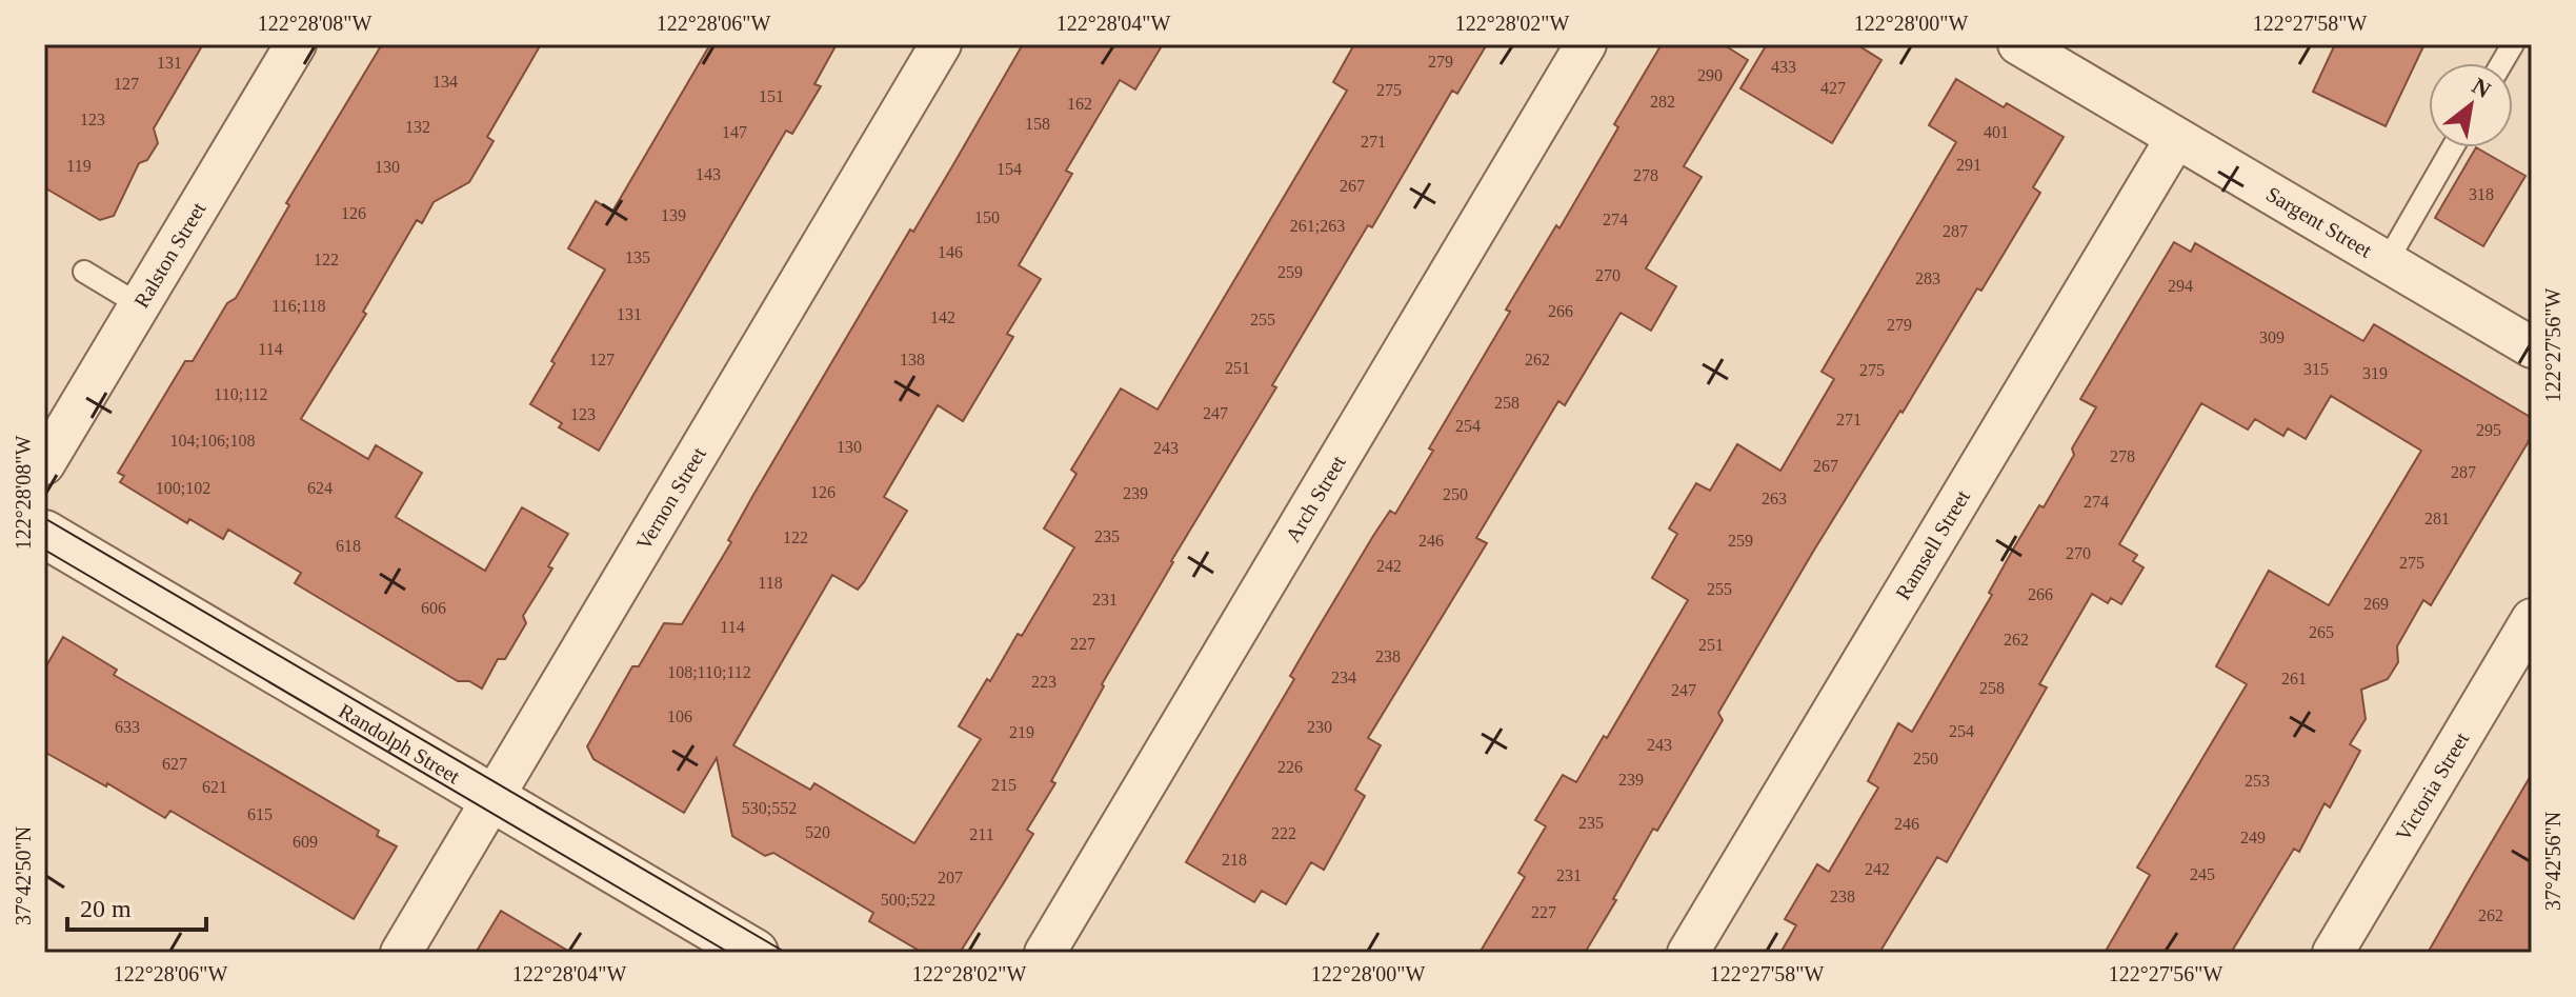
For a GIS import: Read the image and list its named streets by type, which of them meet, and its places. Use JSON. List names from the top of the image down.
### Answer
{
  "streets": {
    "street": [
      "Sargent Street",
      "Ralston Street",
      "Vernon Street",
      "Arch Street",
      "Ramsell Street",
      "Randolph Street",
      "Victoria Street"
    ]
  },
  "crossings": [
    ["Sargent Street", "Ramsell Street"],
    ["Vernon Street", "Randolph Street"]
  ],
  "house_numbers": [
    "279",
    "131",
    "433",
    "290",
    "134",
    "127",
    "427",
    "275",
    "151",
    "282",
    "162",
    "123",
    "158",
    "132",
    "147",
    "401",
    "271",
    "291",
    "119",
    "130",
    "154",
    "143",
    "278",
    "267",
    "318",
    "126",
    "139",
    "150",
    "274",
    "261;263",
    "287",
    "146",
    "135",
    "122",
    "259",
    "270",
    "283",
    "294",
    "116;118",
    "266",
    "131",
    "142",
    "255",
    "279",
    "309",
    "114",
    "127",
    "138",
    "262",
    "251",
    "315",
    "275",
    "319",
    "110;112",
    "258",
    "247",
    "123",
    "271",
    "254",
    "295",
    "104;106;108",
    "130",
    "243",
    "278",
    "267",
    "287",
    "100;102",
    "624",
    "126",
    "239",
    "250",
    "263",
    "274",
    "281",
    "235",
    "122",
    "246",
    "259",
    "618",
    "270",
    "275",
    "242",
    "118",
    "255",
    "266",
    "231",
    "269",
    "606",
    "114",
    "265",
    "262",
    "227",
    "251",
    "238",
    "108;110;112",
    "234",
    "261",
    "223",
    "258",
    "247",
    "106",
    "633",
    "230",
    "254",
    "219",
    "243",
    "250",
    "627",
    "226",
    "239",
    "253",
    "215",
    "621",
    "530;552",
    "615",
    "235",
    "246",
    "520",
    "222",
    "211",
    "249",
    "609",
    "218",
    "242",
    "245",
    "231",
    "207",
    "238",
    "500;522",
    "227",
    "262"
  ],
  "scale_bar": "20 m",
  "north": "top right",
  "coordinates": [
    "122°28'08\"W",
    "122°28'06\"W",
    "122°28'04\"W",
    "122°28'02\"W",
    "122°28'00\"W",
    "122°27'58\"W",
    "122°27'56\"W",
    "37°42'56\"N",
    "37°42'50\"N"
  ]
}
